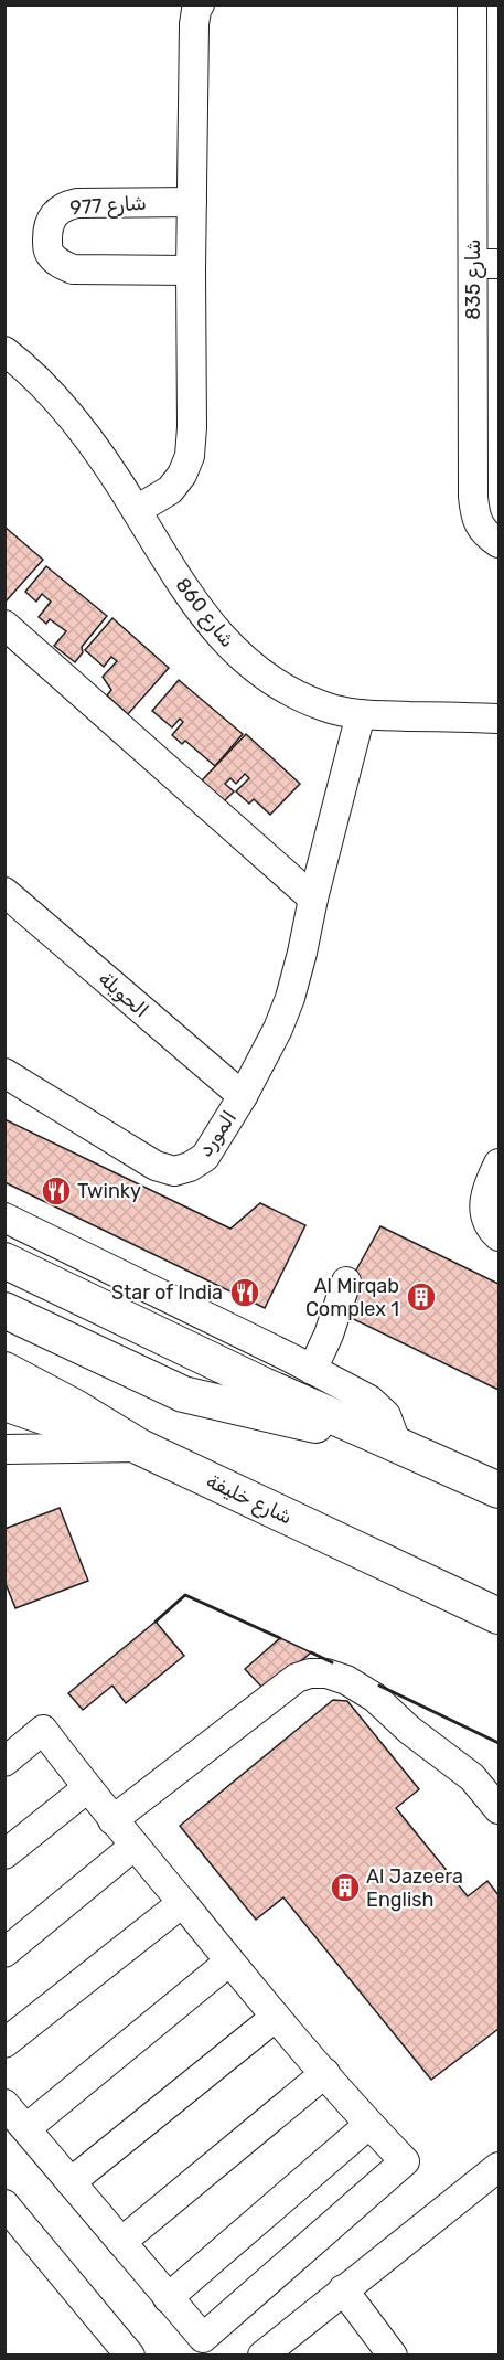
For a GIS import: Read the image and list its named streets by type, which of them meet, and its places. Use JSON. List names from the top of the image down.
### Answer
{
  "streets": {
    "main road": ["شارع خليفة"],
    "street": [
      "شارع 977",
      "شارع 835",
      "شارع 860",
      "الحويلة",
      "المورد"
    ]
  },
  "crossings": [
    ["شارع 860", "المورد"],
    ["الحويلة", "المورد"]
  ],
  "places": {
    "restaurant": ["Twinky", "Star of India"],
    "building": ["Al Mirqab Complex 1", "Al Jazeera English"]
  }
}
